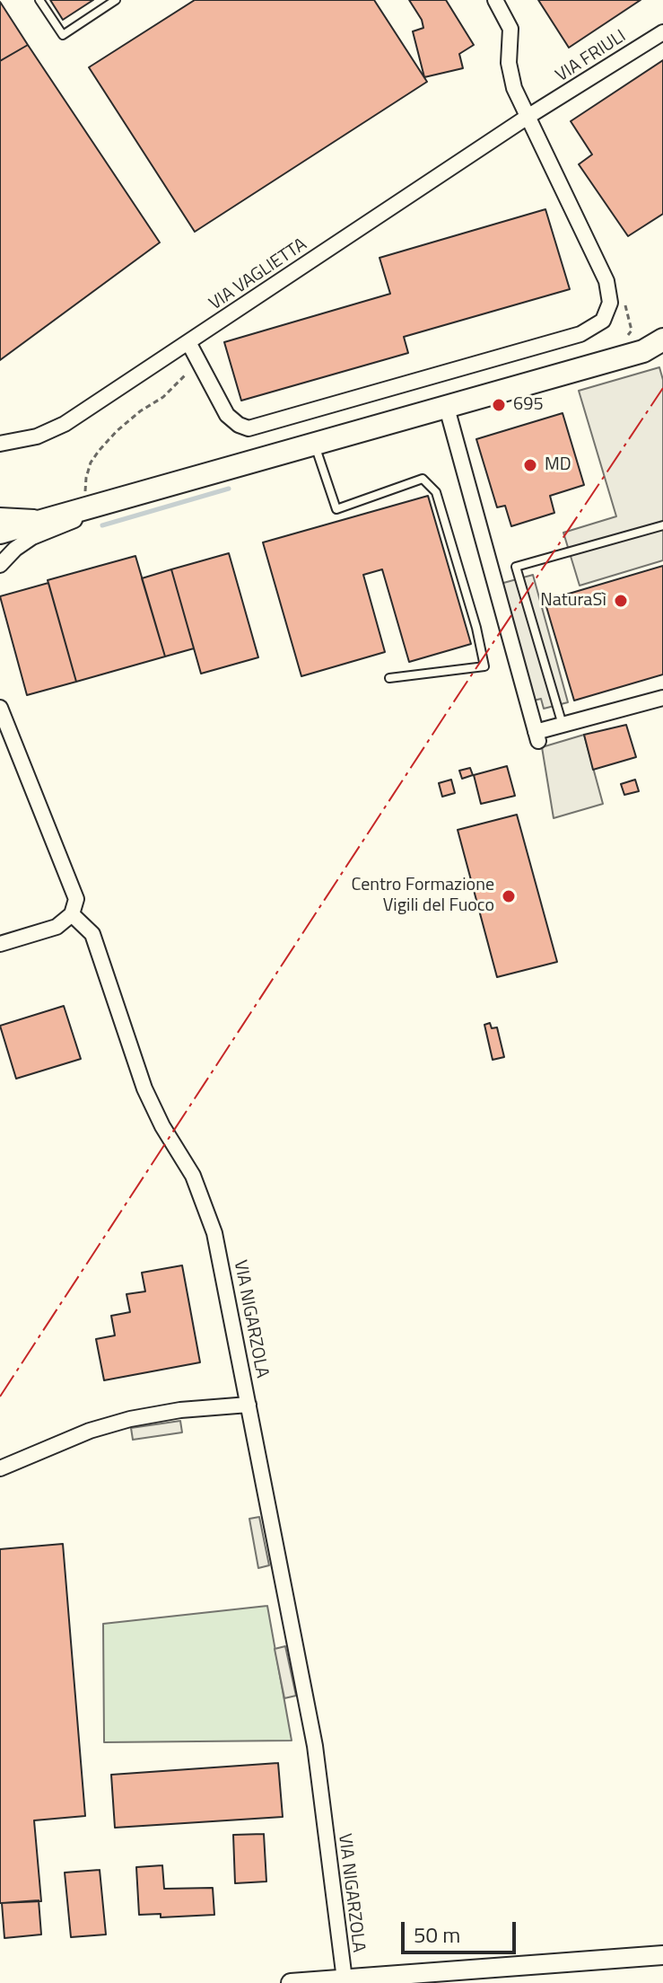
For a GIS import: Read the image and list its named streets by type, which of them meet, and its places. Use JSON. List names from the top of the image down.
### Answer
{
  "streets": {
    "street": ["VIA FRIULI", "VIA VAGLIETTA", "VIA NIGARZOLA"]
  },
  "crossings": [
    ["VIA FRIULI", "VIA VAGLIETTA"]
  ],
  "places": [
    "695",
    "MD",
    "NaturaSì",
    "Centro Formazione Vigili del Fuoco"
  ],
  "scale_bar": "50 m"
}
